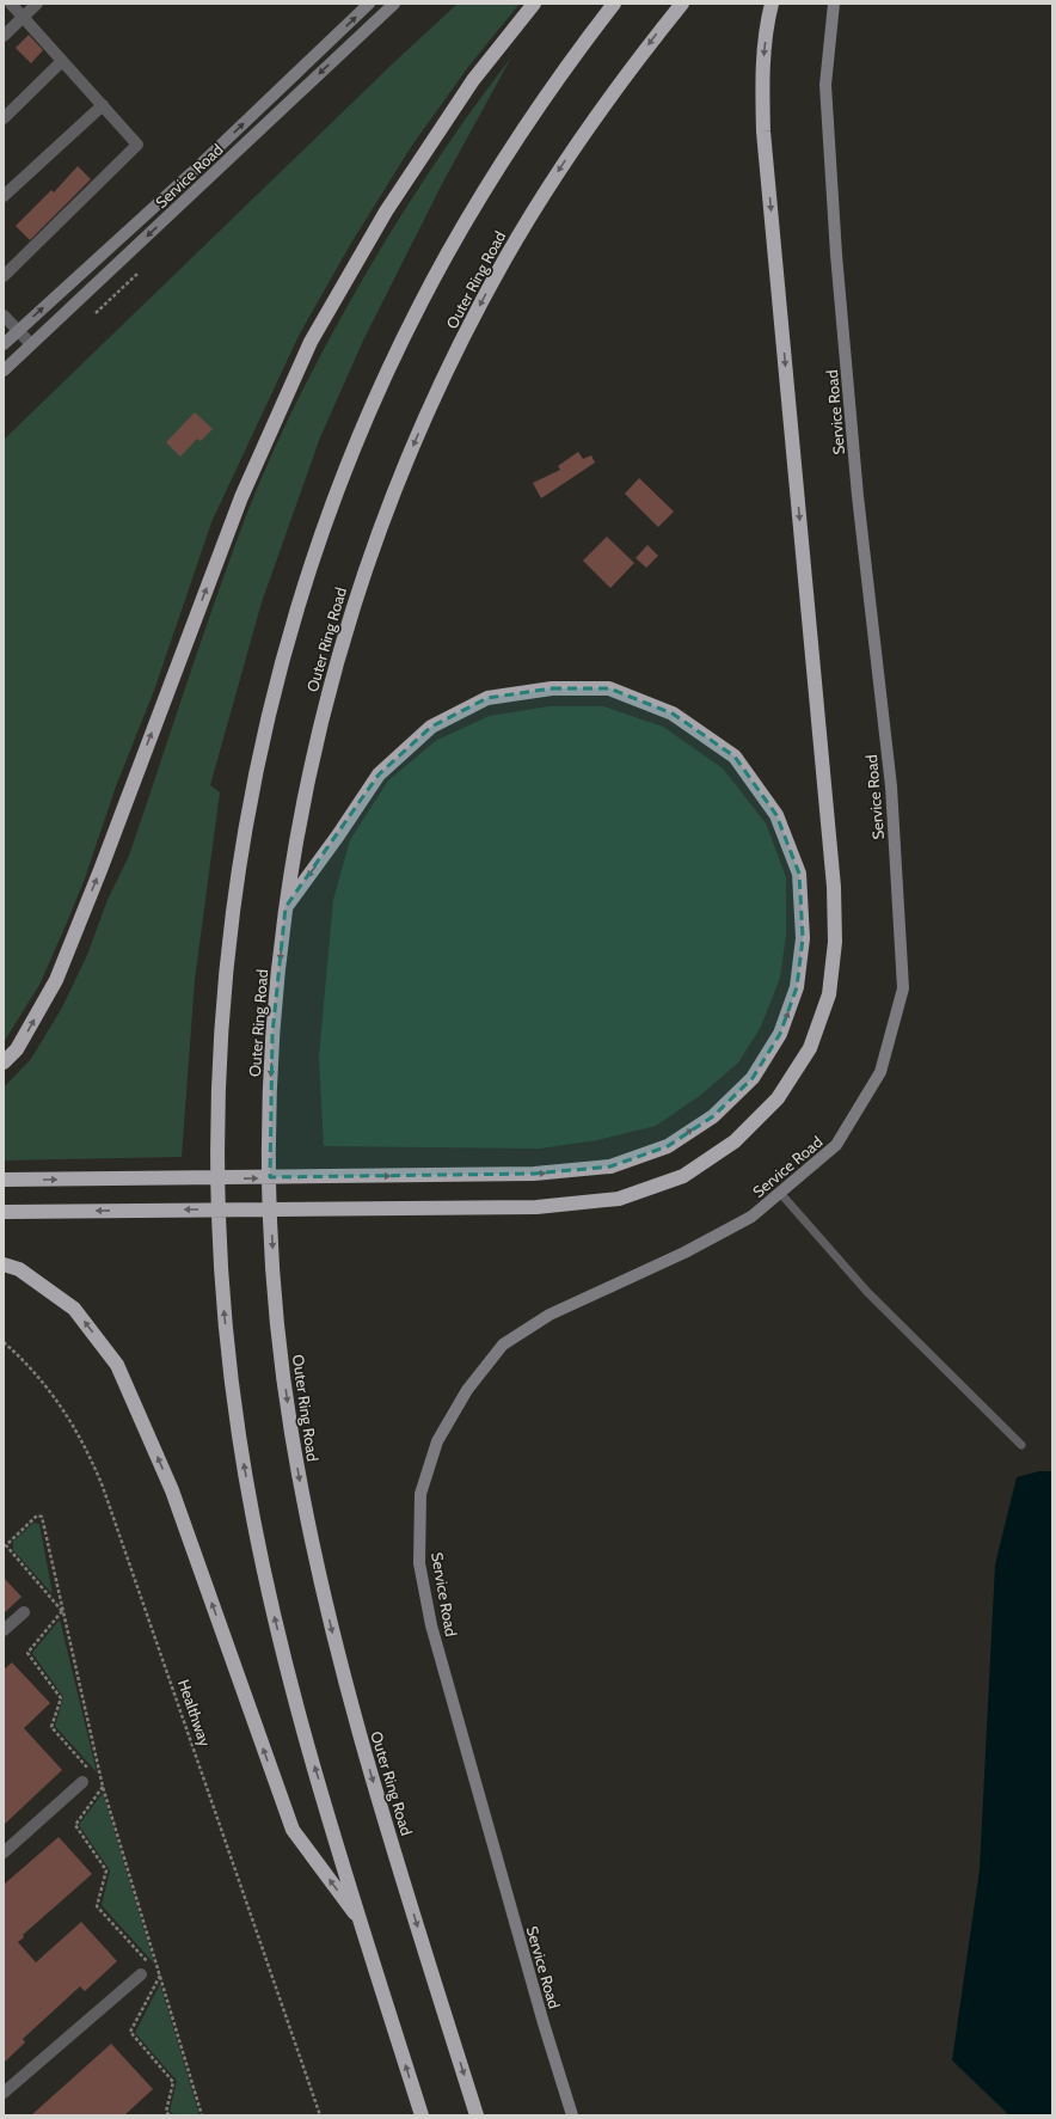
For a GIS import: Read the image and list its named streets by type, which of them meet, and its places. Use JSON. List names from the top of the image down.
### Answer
{
  "streets": {
    "highway": ["Outer Ring Road"],
    "main road": ["Service Road"],
    "path": ["Healthway"]
  }
}
